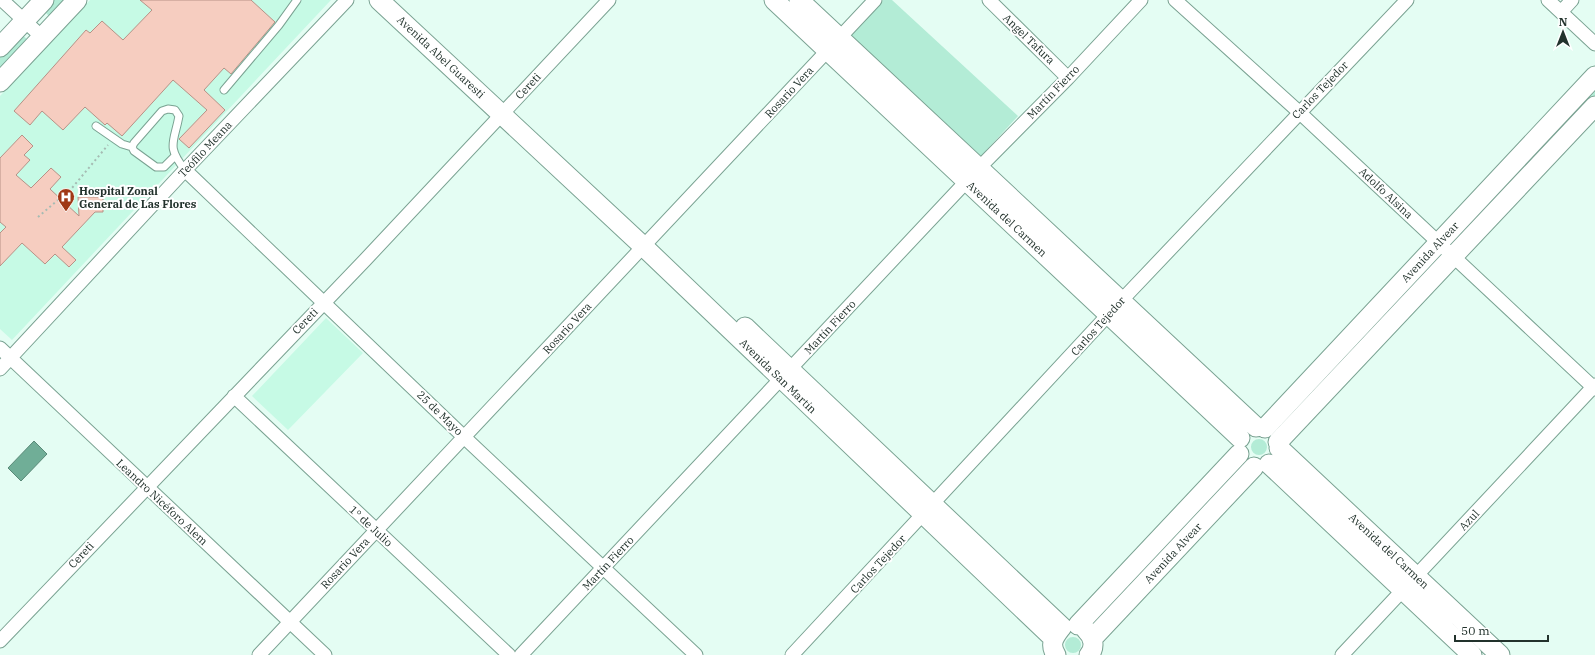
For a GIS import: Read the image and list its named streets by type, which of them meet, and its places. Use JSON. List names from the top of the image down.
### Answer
{
  "streets": {
    "main road": [
      "Avenida Abel Guaresti",
      "Avenida del Carmen",
      "Avenida Alvear",
      "Avenida San Martín"
    ],
    "street": [
      "Angel Tafura",
      "Cereti",
      "Carlos Tejedor",
      "Rosario Vera",
      "Martín Fierro",
      "Teófilo Meana",
      "Adolfo Alsina",
      "25 de Mayo",
      "Leandro Nicéforo Alem",
      "Azul",
      "1° de Julio"
    ]
  },
  "crossings": [
    ["Angel Tafura", "Martín Fierro"],
    ["Avenida Abel Guaresti", "Cereti"],
    ["Avenida Abel Guaresti", "Avenida San Martín"],
    ["Cereti", "Avenida San Martín"],
    ["Cereti", "25 de Mayo"],
    ["Cereti", "Leandro Nicéforo Alem"],
    ["Cereti", "1° de Julio"],
    ["Carlos Tejedor", "Adolfo Alsina"],
    ["Carlos Tejedor", "Avenida del Carmen"],
    ["Carlos Tejedor", "Avenida San Martín"],
    ["Rosario Vera", "Avenida del Carmen"],
    ["Rosario Vera", "Avenida San Martín"],
    ["Rosario Vera", "25 de Mayo"],
    ["Rosario Vera", "Leandro Nicéforo Alem"],
    ["Rosario Vera", "1° de Julio"],
    ["Martín Fierro", "Avenida del Carmen"],
    ["Martín Fierro", "Avenida San Martín"],
    ["Martín Fierro", "25 de Mayo"],
    ["Teófilo Meana", "25 de Mayo"],
    ["Teófilo Meana", "Leandro Nicéforo Alem"],
    ["Adolfo Alsina", "Avenida Alvear"],
    ["Adolfo Alsina", "Azul"],
    ["Avenida del Carmen", "Avenida Alvear"],
    ["Avenida del Carmen", "Azul"],
    ["Avenida Alvear", "Avenida San Martín"]
  ],
  "places": {
    "hospital": ["Hospital Zonal General de Las Flores"]
  },
  "scale_bar": "50 m",
  "north": "top"
}
